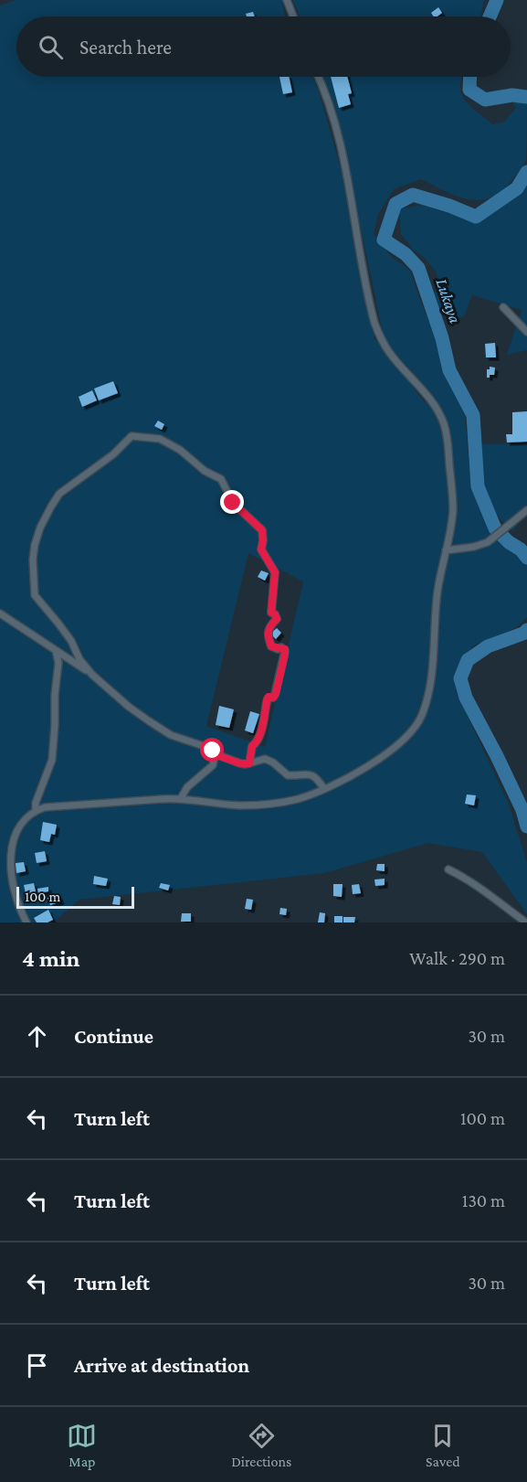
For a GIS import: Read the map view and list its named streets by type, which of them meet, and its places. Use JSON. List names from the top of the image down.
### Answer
{
  "water": ["Lukaya"],
  "scale_bar": "100 m",
  "page": {
    "search": "Search here",
    "scale": "100 m",
    "heading": ["4 min", "Walk · 290 m"],
    "list": [
      ["Continue", "30 m"],
      ["Turn left", "100 m"],
      ["Turn left", "130 m"],
      ["Turn left", "30 m"],
      "Arrive at destination"
    ],
    "nav": ["Map", "Directions", "Saved"]
  }
}
